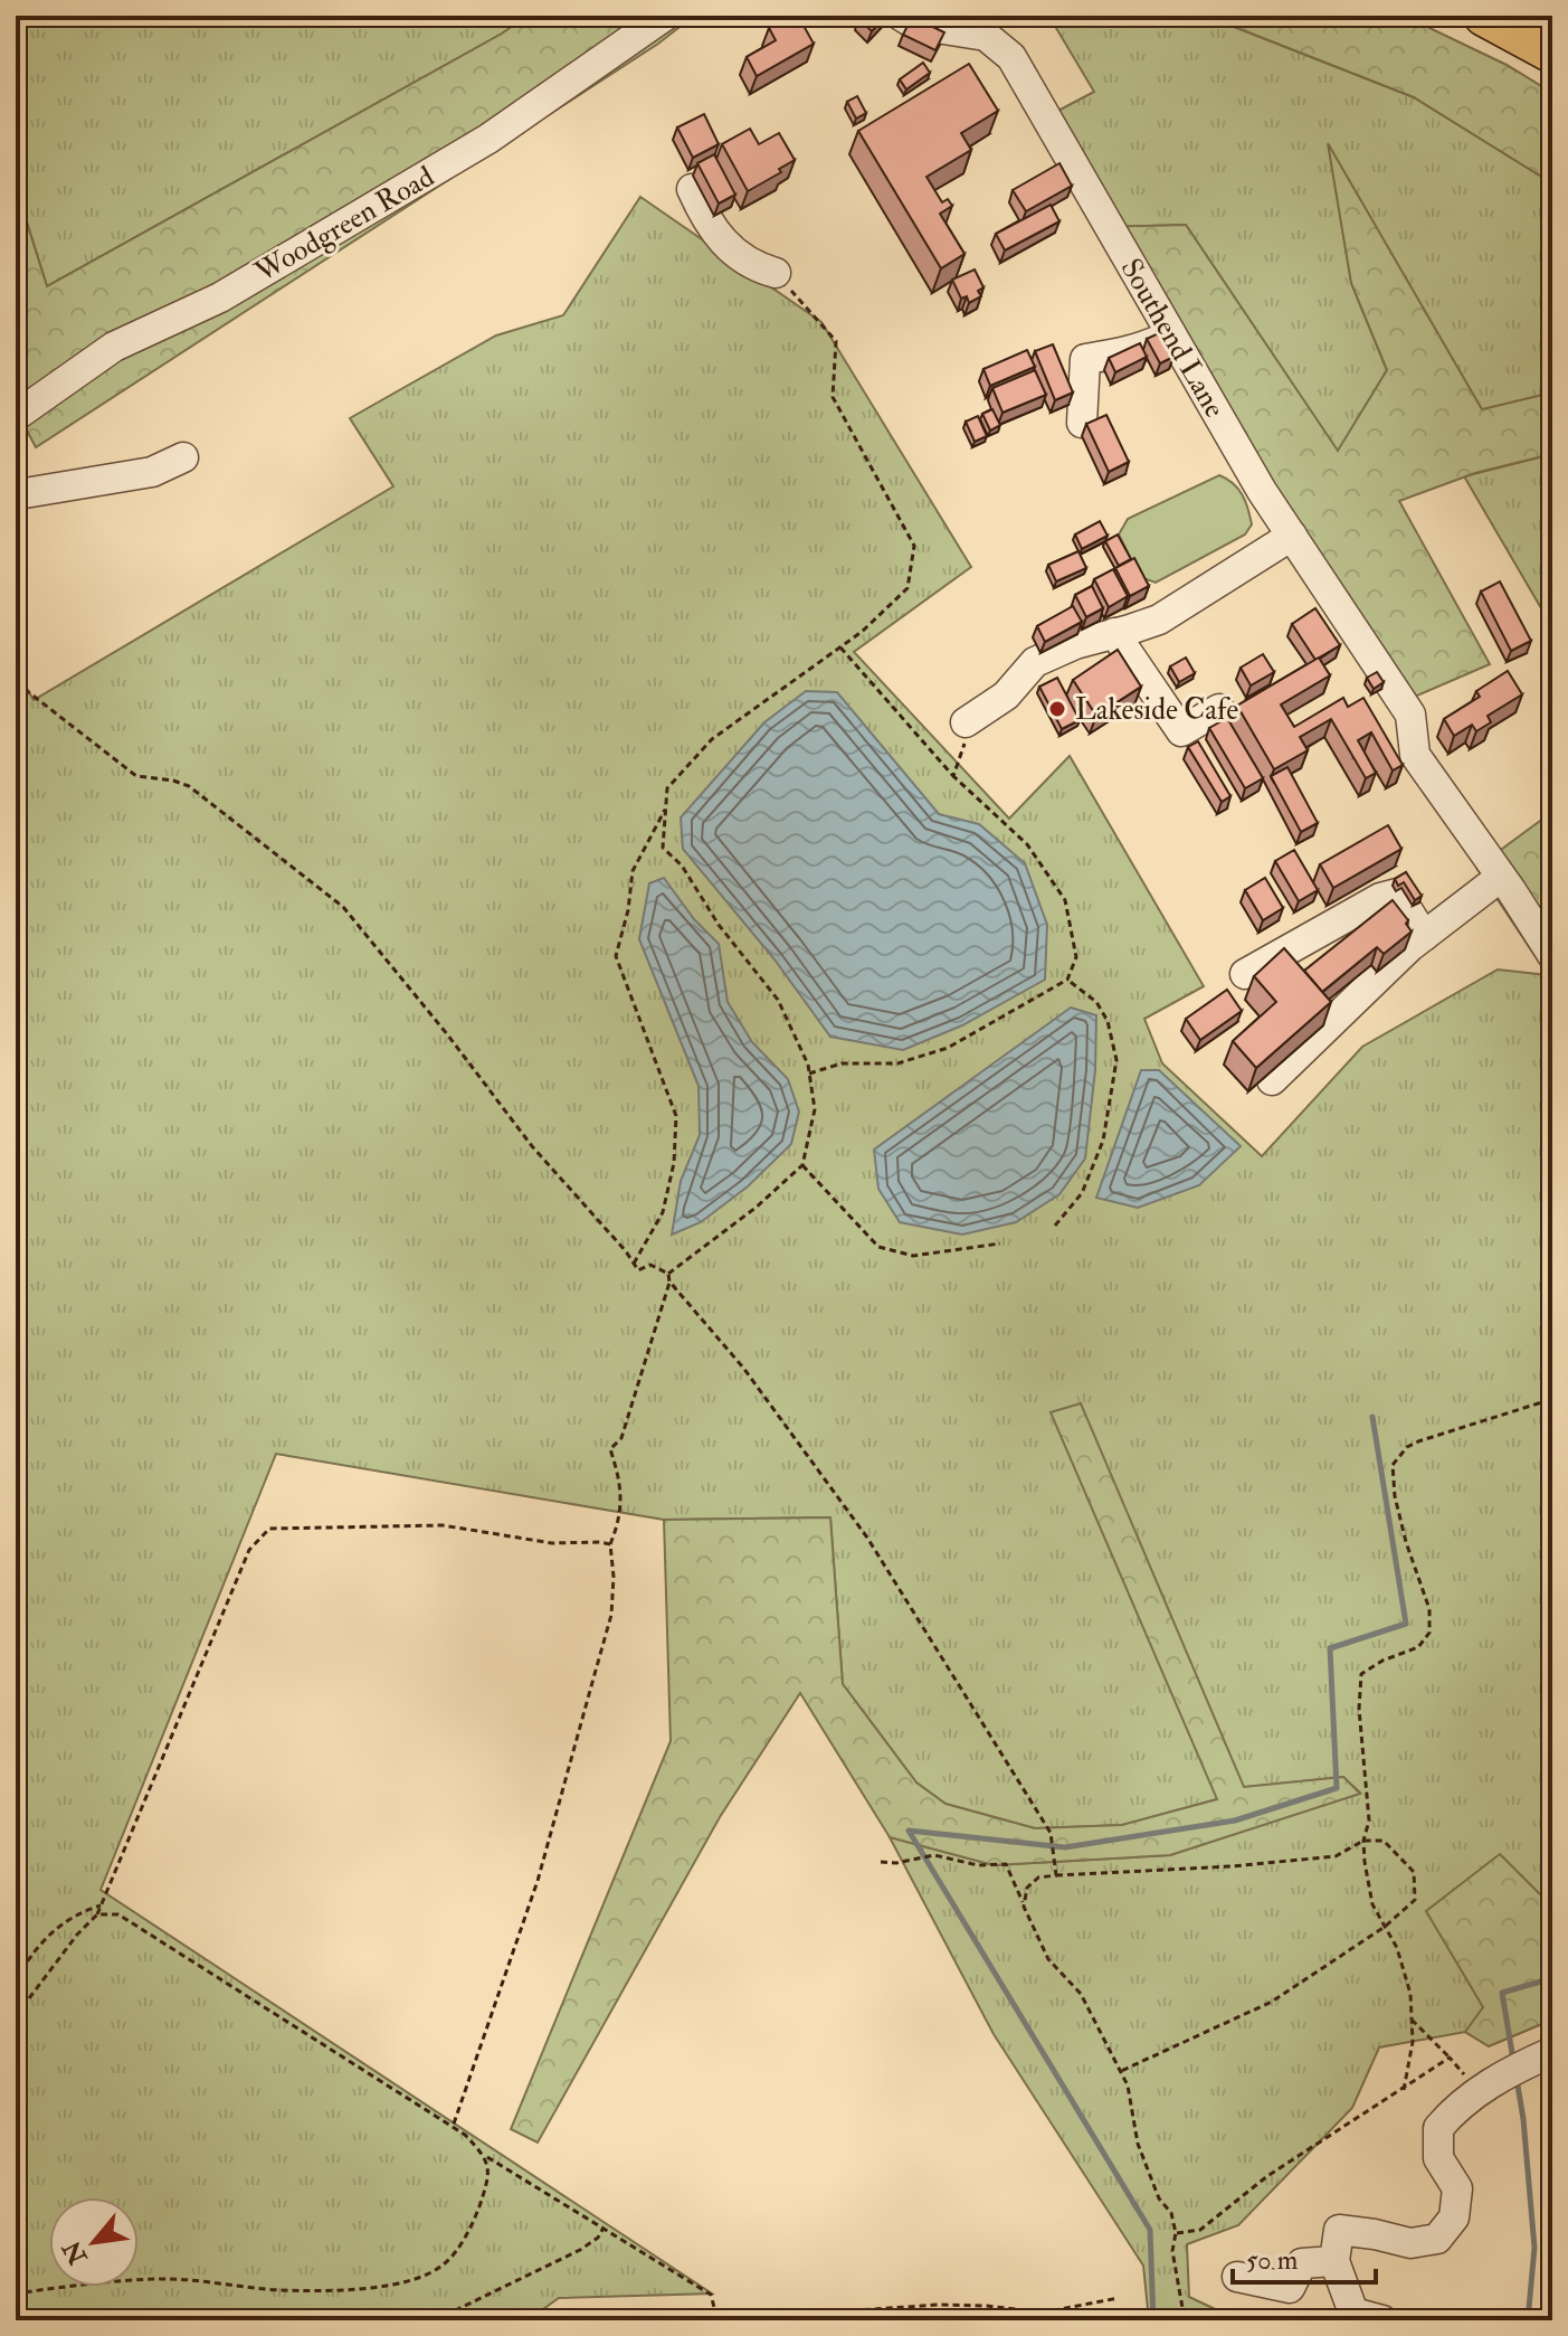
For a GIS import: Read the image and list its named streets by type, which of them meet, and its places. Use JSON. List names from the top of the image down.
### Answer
{
  "streets": {
    "street": ["Woodgreen Road", "Southend Lane"]
  },
  "places": ["Lakeside Cafe"],
  "scale_bar": "50 m",
  "north": "bottom left"
}
